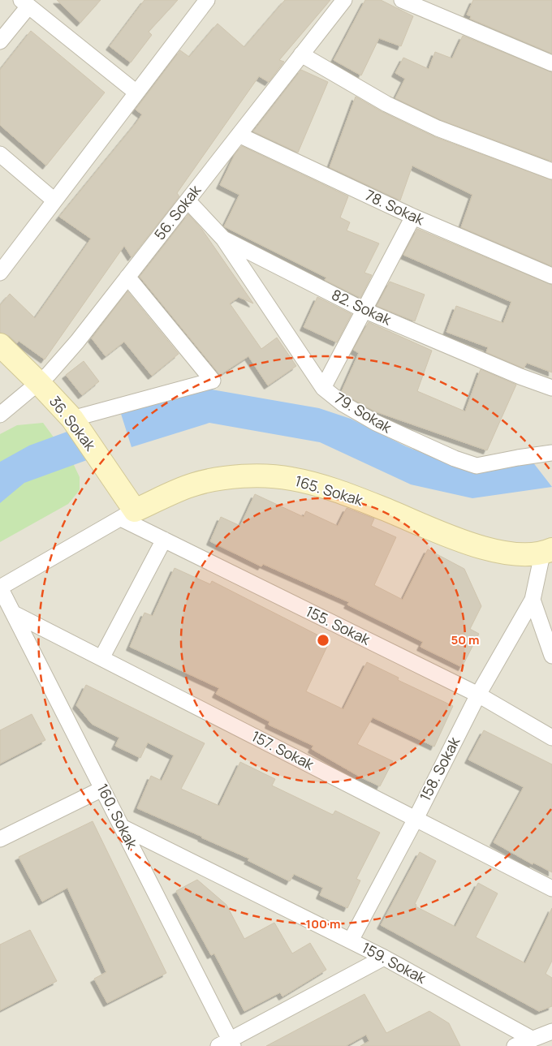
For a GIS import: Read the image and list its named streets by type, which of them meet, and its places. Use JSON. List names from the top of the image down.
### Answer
{
  "streets": {
    "main road": ["36. Sokak", "165. Sokak"],
    "street": [
      "78. Sokak",
      "56. Sokak",
      "82. Sokak",
      "79. Sokak",
      "155. Sokak",
      "157. Sokak",
      "158. Sokak",
      "160. Sokak",
      "159. Sokak"
    ]
  },
  "crossings": [
    ["78. Sokak", "56. Sokak"],
    ["56. Sokak", "82. Sokak"],
    ["56. Sokak", "36. Sokak"],
    ["82. Sokak", "79. Sokak"],
    ["36. Sokak", "165. Sokak"],
    ["36. Sokak", "155. Sokak"],
    ["165. Sokak", "155. Sokak"],
    ["165. Sokak", "160. Sokak"],
    ["155. Sokak", "158. Sokak"],
    ["157. Sokak", "158. Sokak"],
    ["157. Sokak", "160. Sokak"],
    ["158. Sokak", "159. Sokak"],
    ["160. Sokak", "159. Sokak"]
  ],
  "rings": ["50 m", "100 m"]
}
